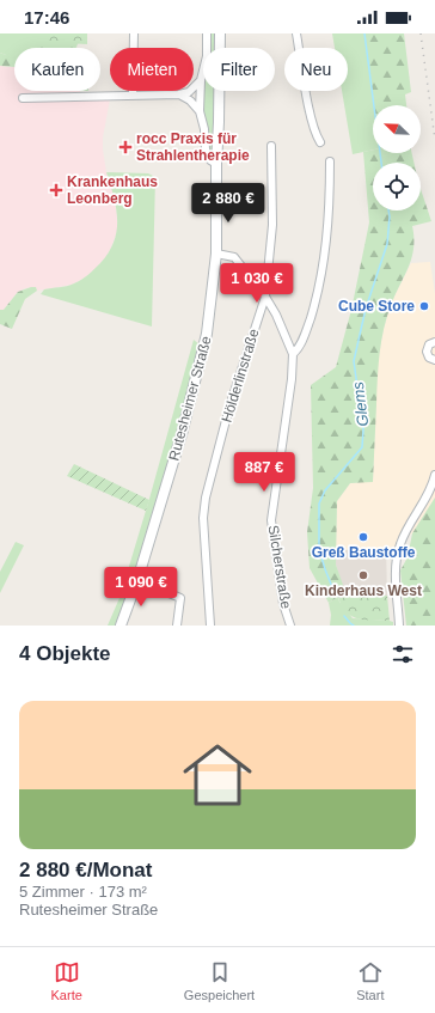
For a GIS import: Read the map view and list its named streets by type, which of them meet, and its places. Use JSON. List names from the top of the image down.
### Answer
{
  "streets": {
    "street": ["Hölderlinstraße", "Rutesheimer Straße", "Silcherstraße"]
  },
  "crossings": [
    ["Hölderlinstraße", "Silcherstraße"],
    ["Rutesheimer Straße", "Silcherstraße"]
  ],
  "water": ["Glems"],
  "places": {
    "health": ["rocc Praxis für Strahlentherapie", "Krankenhaus Leonberg"],
    "other": ["Cube Store", "Greß Baustoffe", "Kinderhaus West"]
  },
  "north": "top left",
  "page": {
    "status": "17:46",
    "chip": [
      "Kaufen",
      "Mieten",
      "Filter",
      "Neu"
    ],
    "price": [
      "2 880 €",
      "1 030 €",
      "887 €",
      "1 090 €"
    ],
    "heading": "4 Objekte",
    "list": [
      {
        "name": "2 880 €/Monat",
        "note": "5 Zimmer · 173 m² · Rutesheimer Straße"
      }
    ],
    "tabs": ["Karte", "Gespeichert", "Start"]
  }
}
